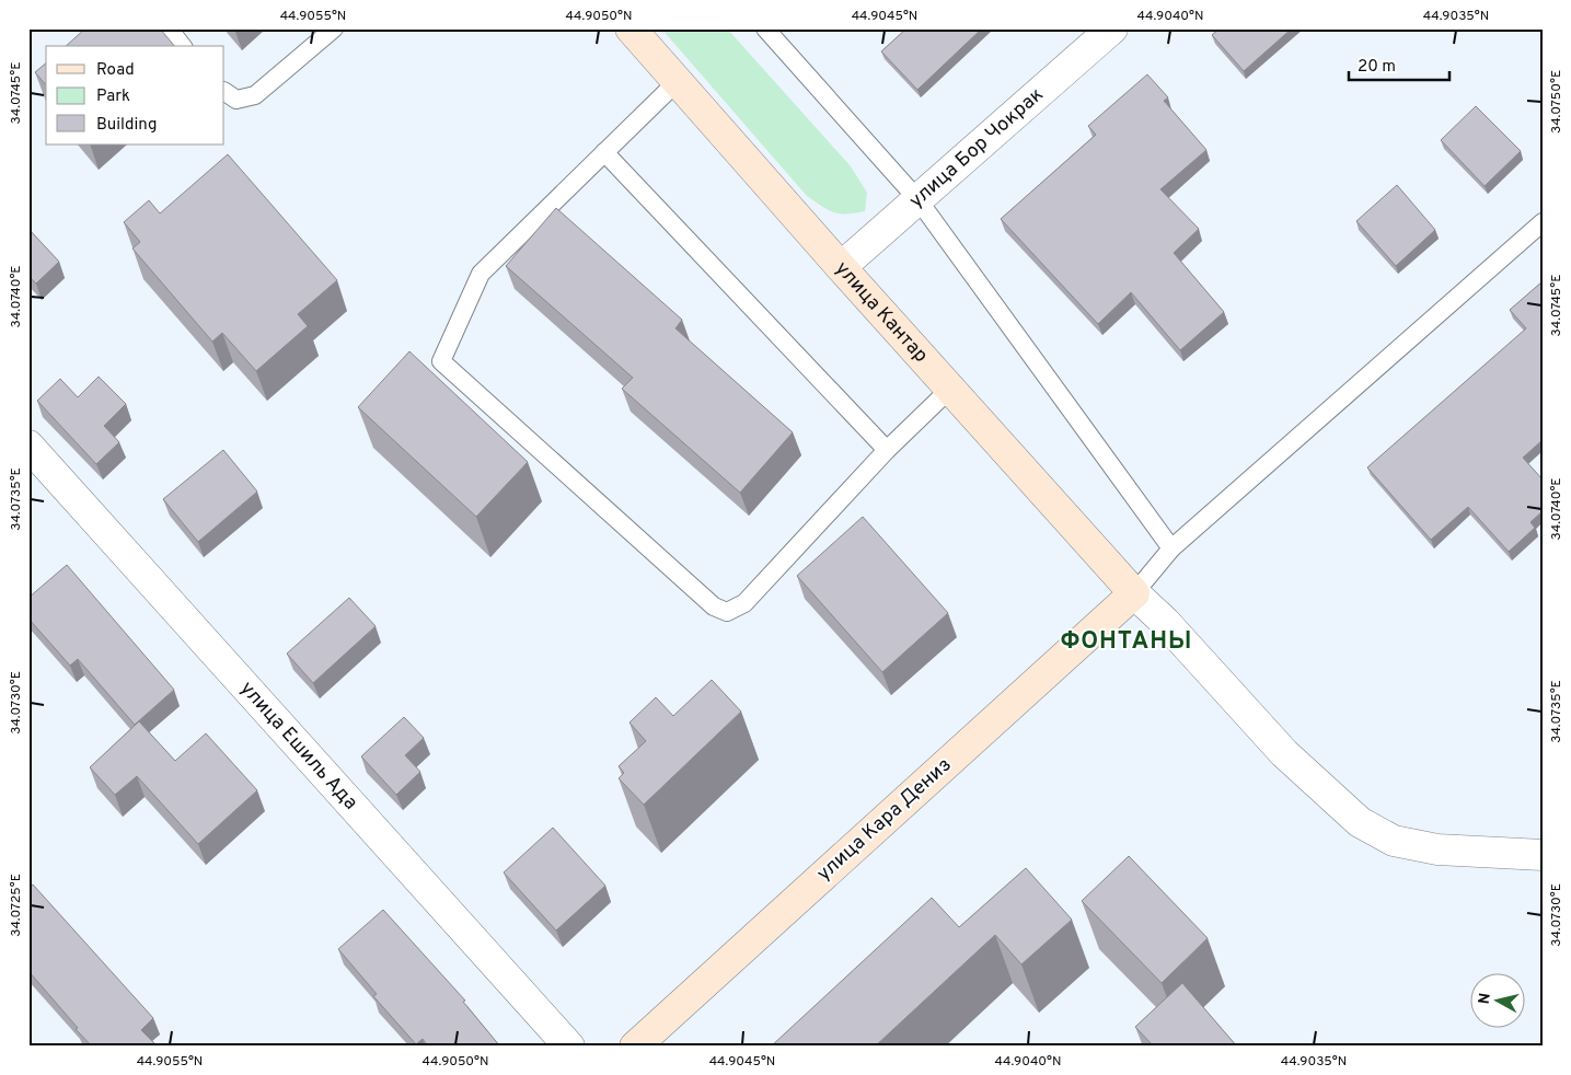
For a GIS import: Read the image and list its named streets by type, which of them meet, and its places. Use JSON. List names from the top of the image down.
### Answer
{
  "streets": {
    "main road": ["улица Кантар", "улица Кара Дениз"],
    "street": ["улица Бор Чокрак", "улица Ешиль Ада"]
  },
  "crossings": [
    ["улица Бор Чокрак", "улица Кантар"],
    ["улица Кантар", "улица Кара Дениз"]
  ],
  "districts": ["ФОНТАНЫ"],
  "legend": ["Road", "Park", "Building"],
  "scale_bar": "20 m",
  "north": "left",
  "coordinates": [
    "44.9055°N",
    "44.9050°N",
    "44.9045°N",
    "44.9040°N",
    "44.9035°N",
    "34.0745°E",
    "34.0750°E",
    "34.0740°E",
    "34.0735°E",
    "34.0730°E",
    "34.0725°E"
  ]
}
